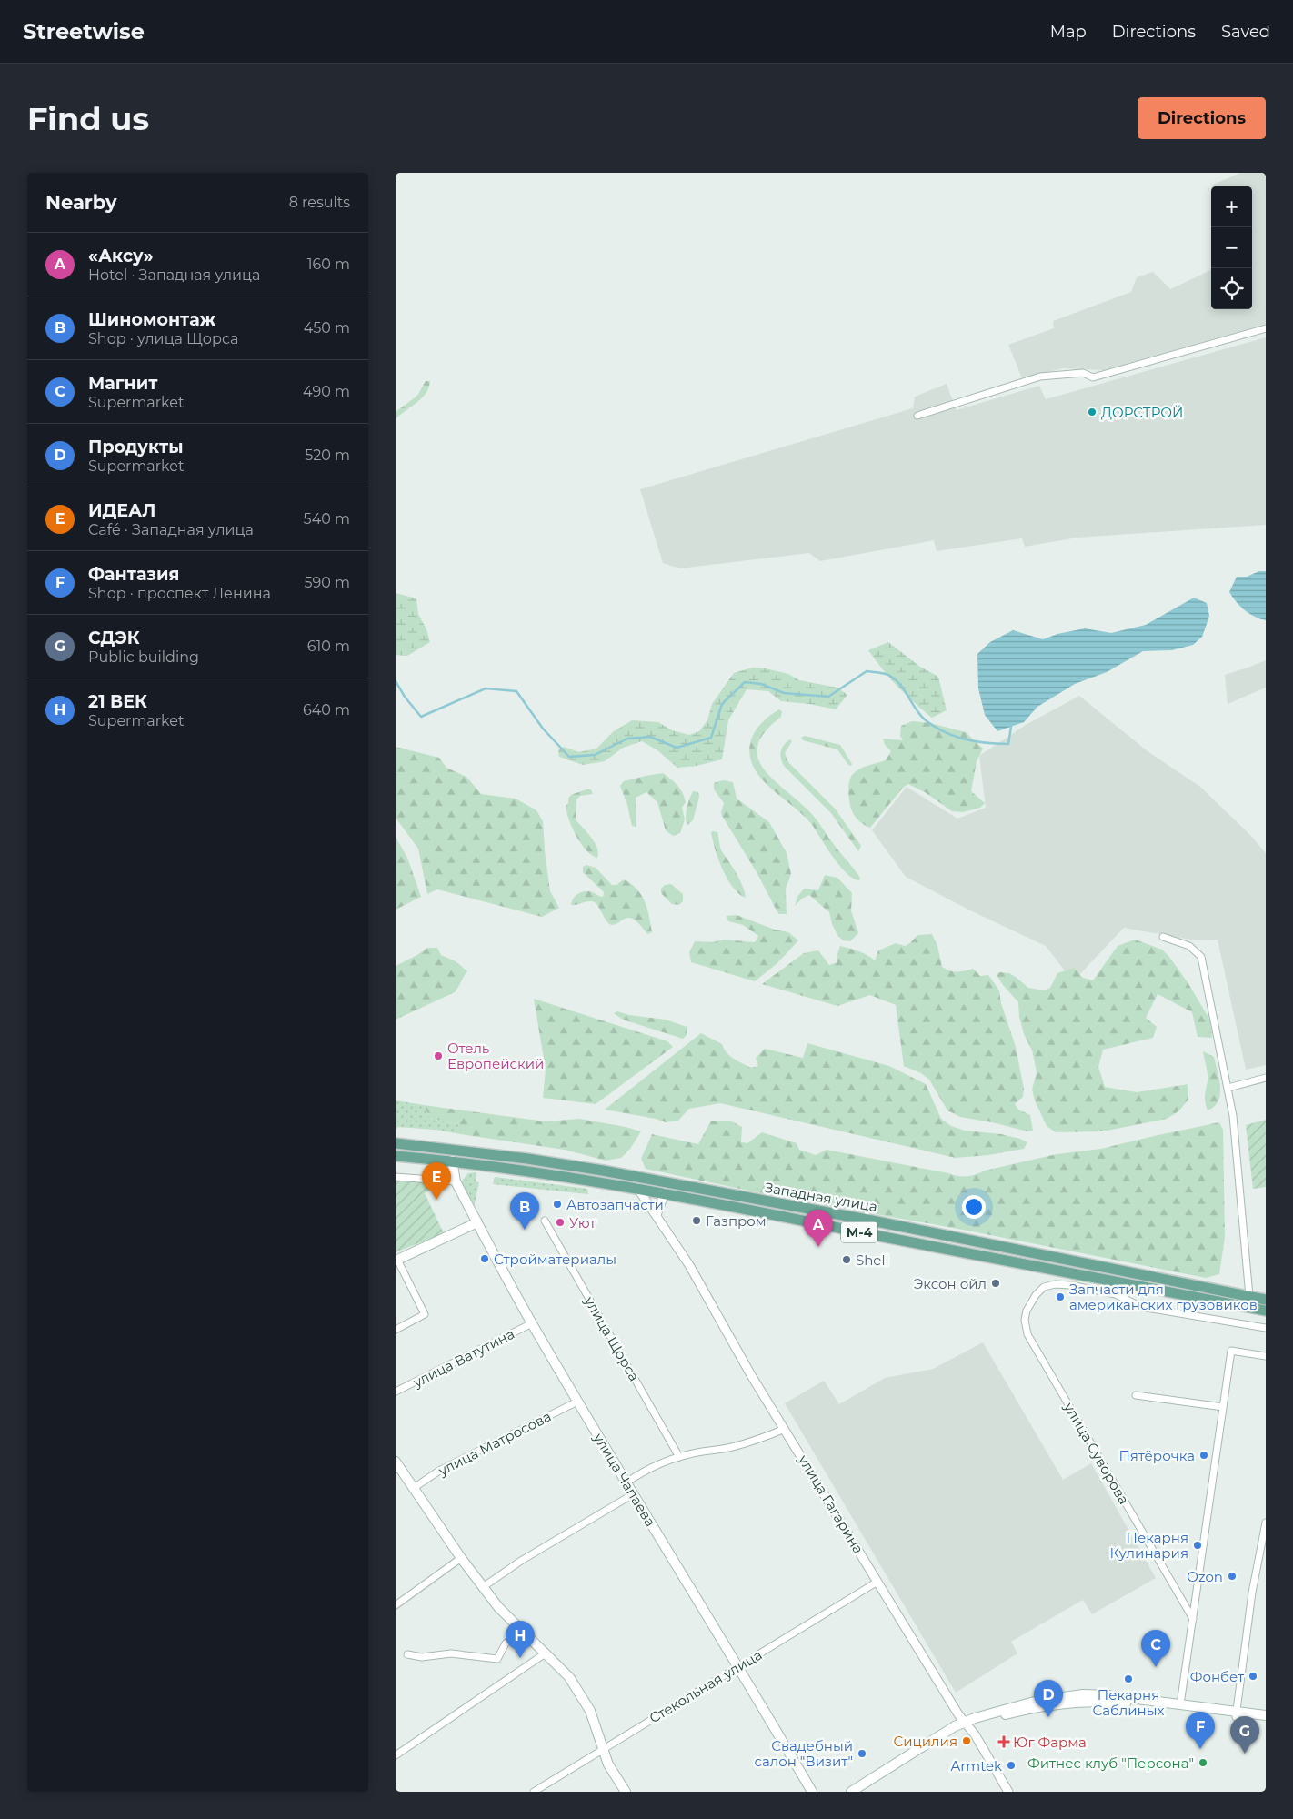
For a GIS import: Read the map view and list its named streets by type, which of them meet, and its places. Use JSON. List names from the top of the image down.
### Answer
{
  "streets": {
    "main road": ["Западная улица", "М-4", "улица Чапаева"],
    "street": [
      "улица Щорса",
      "улица Ватутина",
      "улица Матросова",
      "улица Суворова",
      "улица Гагарина",
      "Стекольная улица"
    ]
  },
  "crossings": [
    ["Западная улица", "улица Чапаева"],
    ["Западная улица", "улица Гагарина"],
    ["улица Ватутина", "улица Чапаева"],
    ["улица Матросова", "улица Чапаева"],
    ["улица Чапаева", "Стекольная улица"],
    ["улица Гагарина", "Стекольная улица"]
  ],
  "places": {
    "other": [
      "ДОРСТРОЙ",
      "Отель Европейский",
      "Автозапчасти",
      "Газпром",
      "Уют",
      "Стройматериалы",
      "Shell",
      "Эксон ойл",
      "Запчасти для американских грузовиков",
      "Пятёрочка",
      "Пекарня Кулинария",
      "Ozon",
      "Фонбет",
      "Пекарня Саблиных",
      "Сицилия",
      "Свадебный салон \"Визит\"",
      "Фитнес клуб \"Персона\"",
      "Armtek"
    ],
    "health": ["Юг Фарма"]
  },
  "page": {
    "header": "Streetwise",
    "nav": ["Map", "Directions", "Saved"],
    "buttons": "Directions",
    "title": "Find us",
    "heading": ["Nearby", "8 results"],
    "map_buttons": ["+", "−"],
    "list": [
      {
        "mark": "A",
        "name": "«Аксу»",
        "note": "Hotel · Западная улица",
        "value": "160 m"
      },
      {
        "mark": "B",
        "name": "Шиномонтаж",
        "note": "Shop · улица Щорса",
        "value": "450 m"
      },
      {
        "mark": "C",
        "name": "Магнит",
        "note": "Supermarket",
        "value": "490 m"
      },
      {
        "mark": "D",
        "name": "Продукты",
        "note": "Supermarket",
        "value": "520 m"
      },
      {
        "mark": "E",
        "name": "ИДЕАЛ",
        "note": "Café · Западная улица",
        "value": "540 m"
      },
      {
        "mark": "F",
        "name": "Фантазия",
        "note": "Shop · проспект Ленина",
        "value": "590 m"
      },
      {
        "mark": "G",
        "name": "СДЭК",
        "note": "Public building",
        "value": "610 m"
      },
      {
        "mark": "H",
        "name": "21 ВЕК",
        "note": "Supermarket",
        "value": "640 m"
      }
    ],
    "pins": [
      "E",
      "B",
      "A",
      "H",
      "C",
      "D",
      "F",
      "G"
    ]
  }
}
